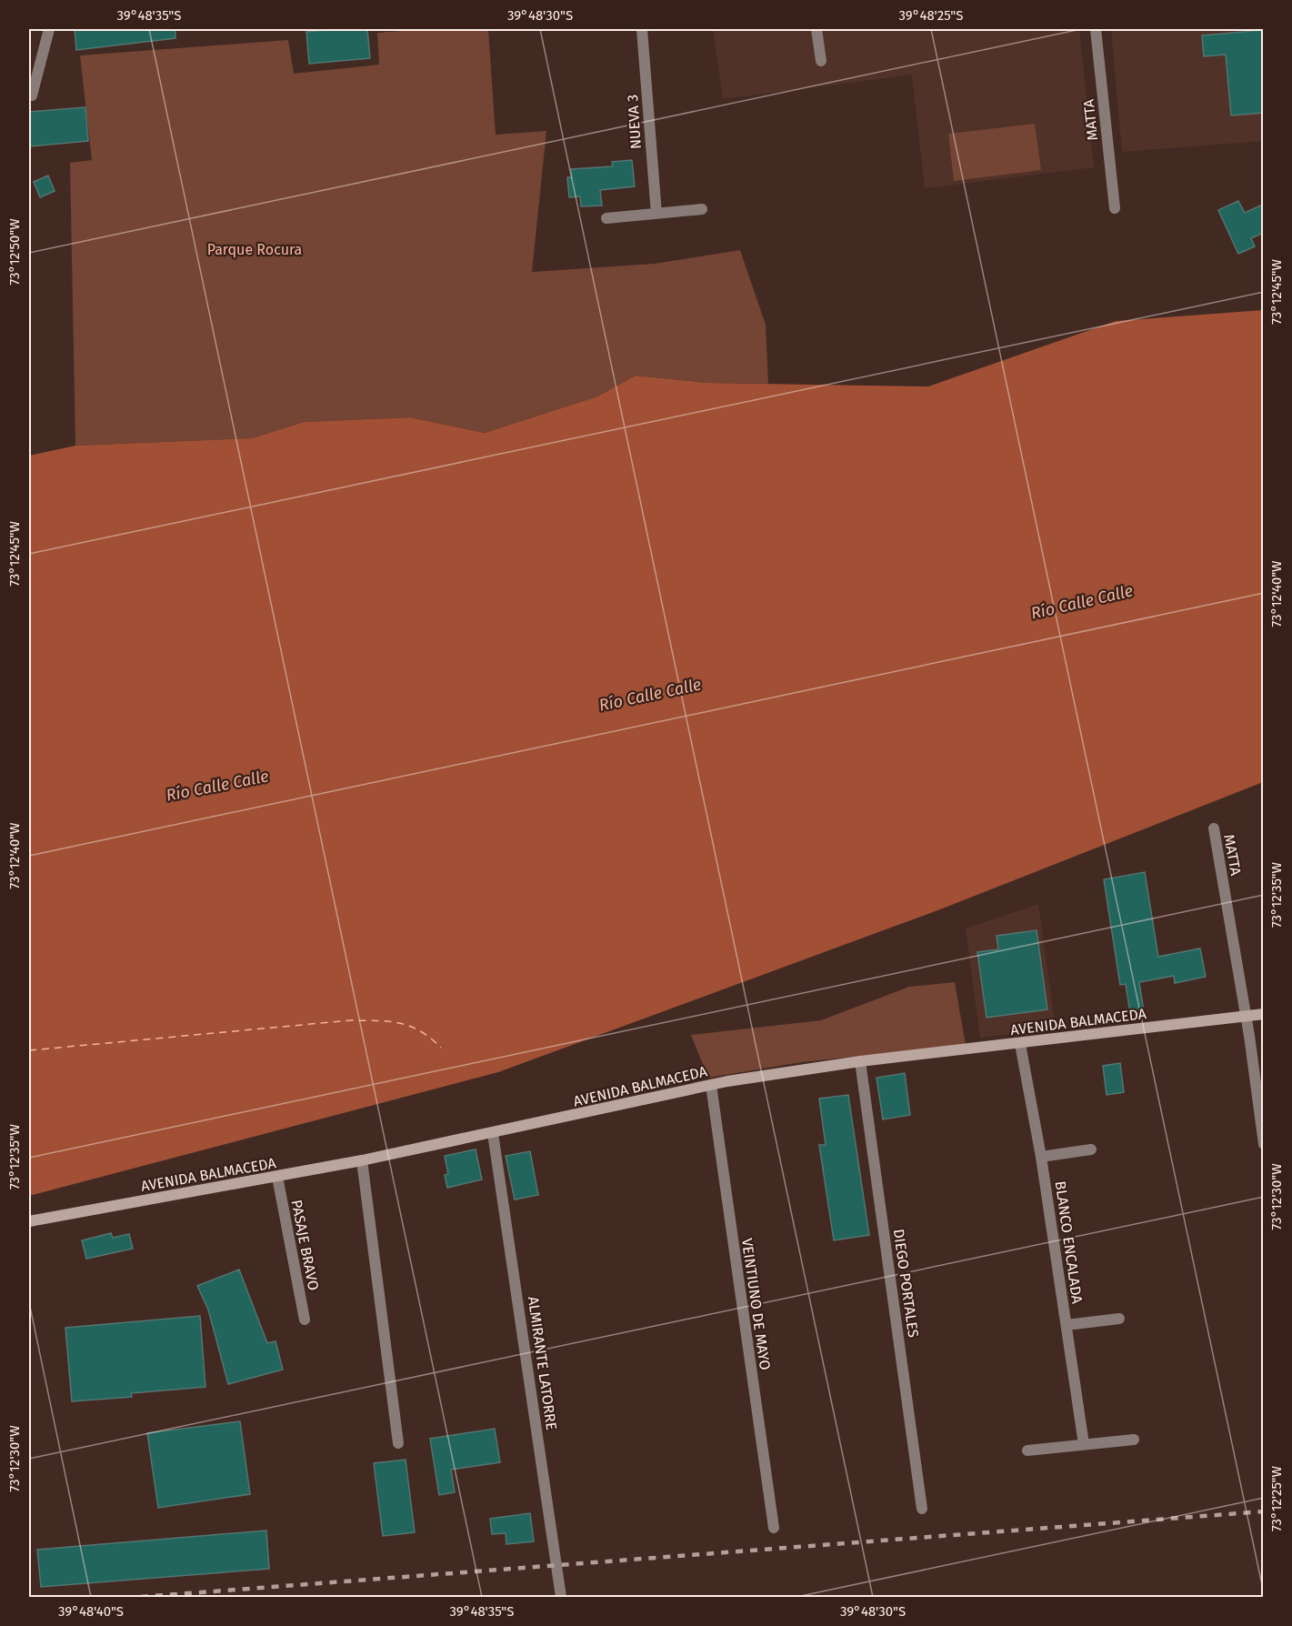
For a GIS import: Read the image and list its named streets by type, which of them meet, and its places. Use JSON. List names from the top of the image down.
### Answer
{
  "streets": {
    "main road": ["AVENIDA BALMACEDA"],
    "street": [
      "MATTA",
      "NUEVA 3",
      "BLANCO ENCALADA",
      "PASAJE BRAVO",
      "DIEGO PORTALES",
      "VEINTIUNO DE MAYO",
      "ALMIRANTE LATORRE"
    ]
  },
  "crossings": [
    ["MATTA", "AVENIDA BALMACEDA"],
    ["AVENIDA BALMACEDA", "BLANCO ENCALADA"],
    ["AVENIDA BALMACEDA", "PASAJE BRAVO"],
    ["AVENIDA BALMACEDA", "DIEGO PORTALES"],
    ["AVENIDA BALMACEDA", "VEINTIUNO DE MAYO"],
    ["AVENIDA BALMACEDA", "ALMIRANTE LATORRE"]
  ],
  "water": ["Río Calle Calle"],
  "parks": ["Parque Rocura"],
  "coordinates": [
    "39°48'35\"S",
    "39°48'30\"S",
    "39°48'25\"S",
    "73°12'50\"W",
    "73°12'45\"W",
    "73°12'40\"W",
    "73°12'35\"W",
    "73°12'30\"W",
    "73°12'25\"W",
    "39°48'40\"S"
  ]
}
